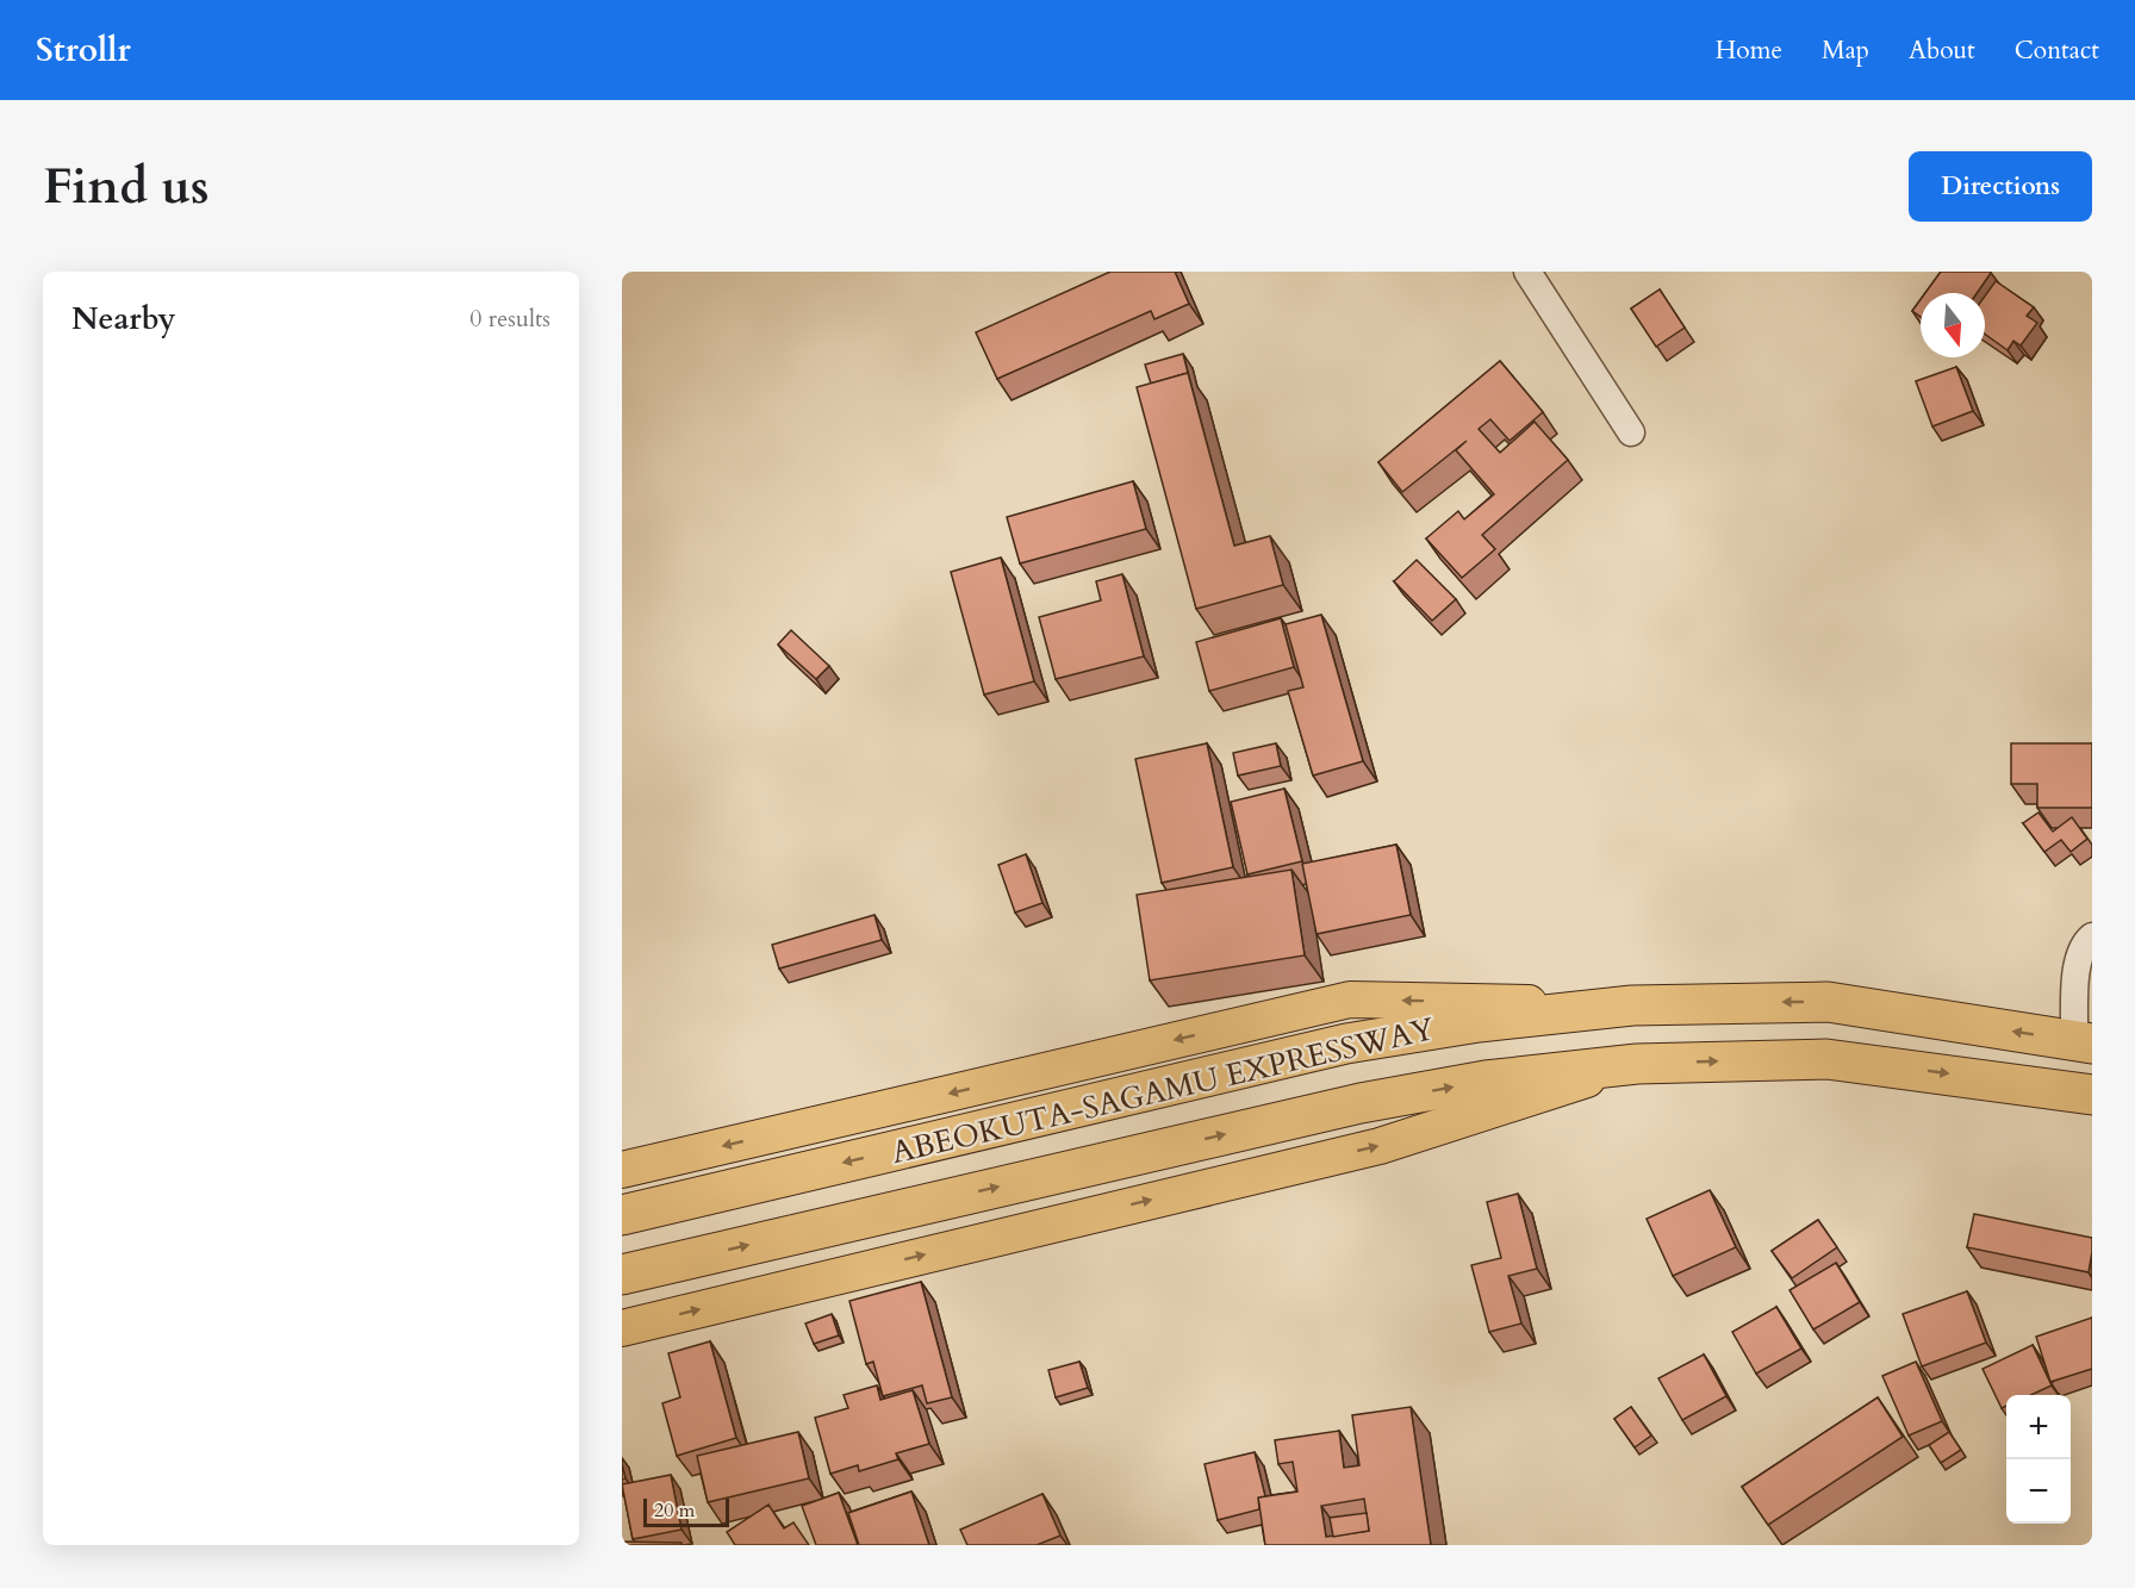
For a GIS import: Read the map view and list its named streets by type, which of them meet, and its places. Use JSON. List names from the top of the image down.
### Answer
{
  "streets": {
    "highway": ["ABEOKUTA-SAGAMU EXPRESSWAY"]
  },
  "scale_bar": "20 m",
  "north": "bottom",
  "page": {
    "header": "Strollr",
    "nav": [
      "Home",
      "Map",
      "About",
      "Contact"
    ],
    "buttons": "Directions",
    "title": "Find us",
    "heading": ["Nearby", "0 results"],
    "map_buttons": ["+", "−"],
    "scale": "20 m"
  }
}
